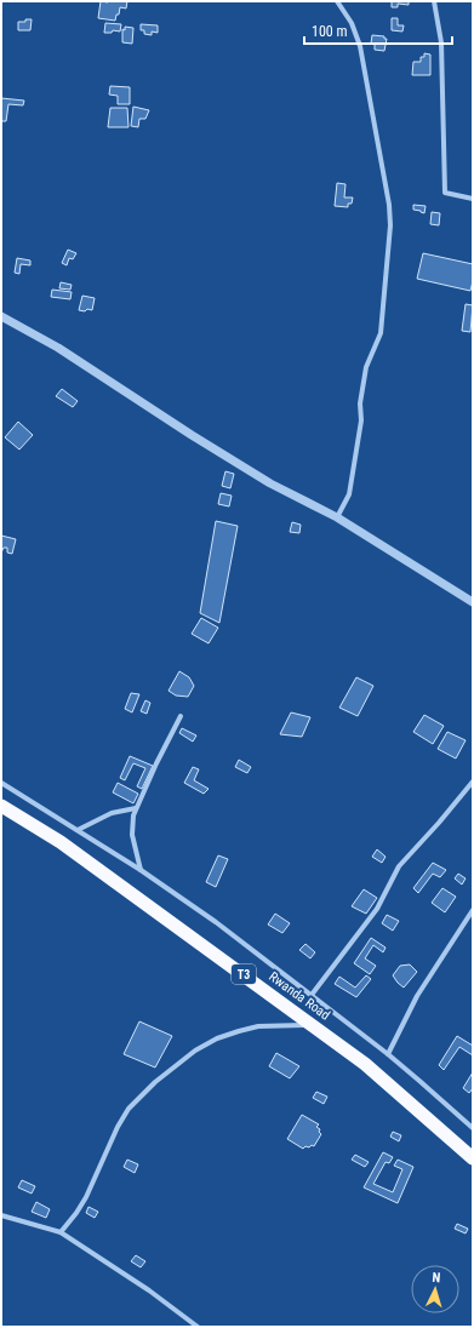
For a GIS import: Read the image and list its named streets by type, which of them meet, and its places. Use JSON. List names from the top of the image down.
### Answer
{
  "streets": {
    "highway": ["T3", "Rwanda Road"]
  },
  "scale_bar": "100 m",
  "north": "top"
}
